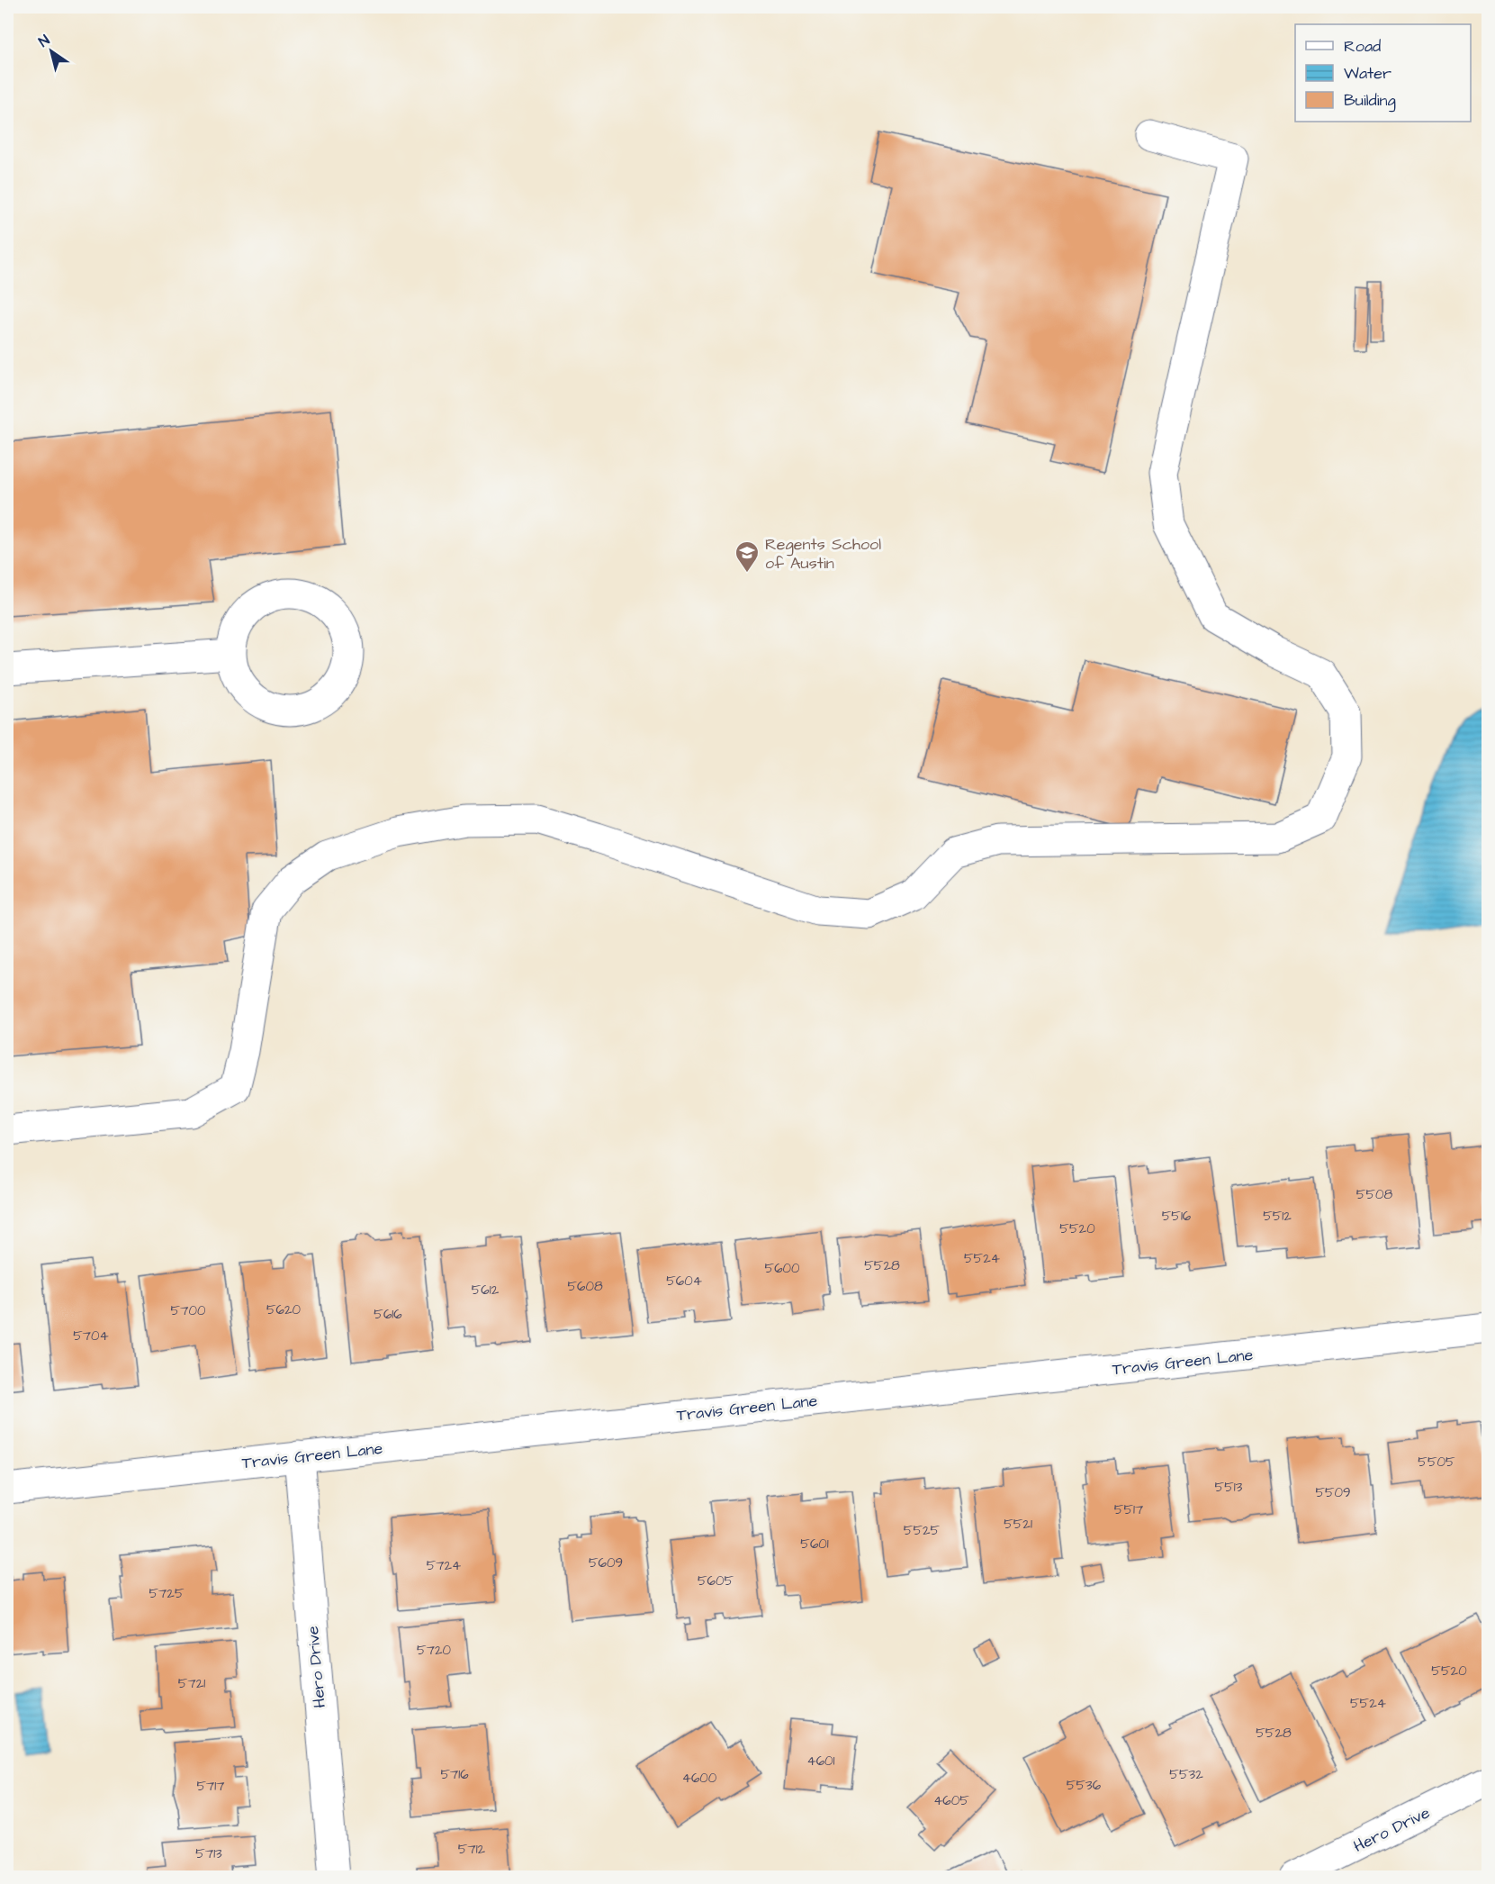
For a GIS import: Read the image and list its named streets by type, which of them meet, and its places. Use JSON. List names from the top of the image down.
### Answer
{
  "streets": {
    "street": ["Travis Green Lane", "Hero Drive"]
  },
  "crossings": [
    ["Travis Green Lane", "Hero Drive"]
  ],
  "places": {
    "school or university": ["Regents School of Austin"]
  },
  "house_numbers": [
    "5508",
    "5516",
    "5512",
    "5520",
    "5524",
    "5528",
    "5600",
    "5604",
    "5608",
    "5612",
    "5620",
    "5700",
    "5616",
    "5704",
    "5505",
    "5513",
    "5509",
    "5517",
    "5521",
    "5525",
    "5601",
    "5609",
    "5724",
    "5605",
    "5725",
    "5720",
    "5520",
    "5721",
    "5524",
    "5528",
    "4601",
    "5716",
    "5532",
    "4600",
    "5536",
    "5717",
    "4605",
    "5712",
    "5713"
  ],
  "legend": ["Road", "Water", "Building"],
  "north": "top left"
}
